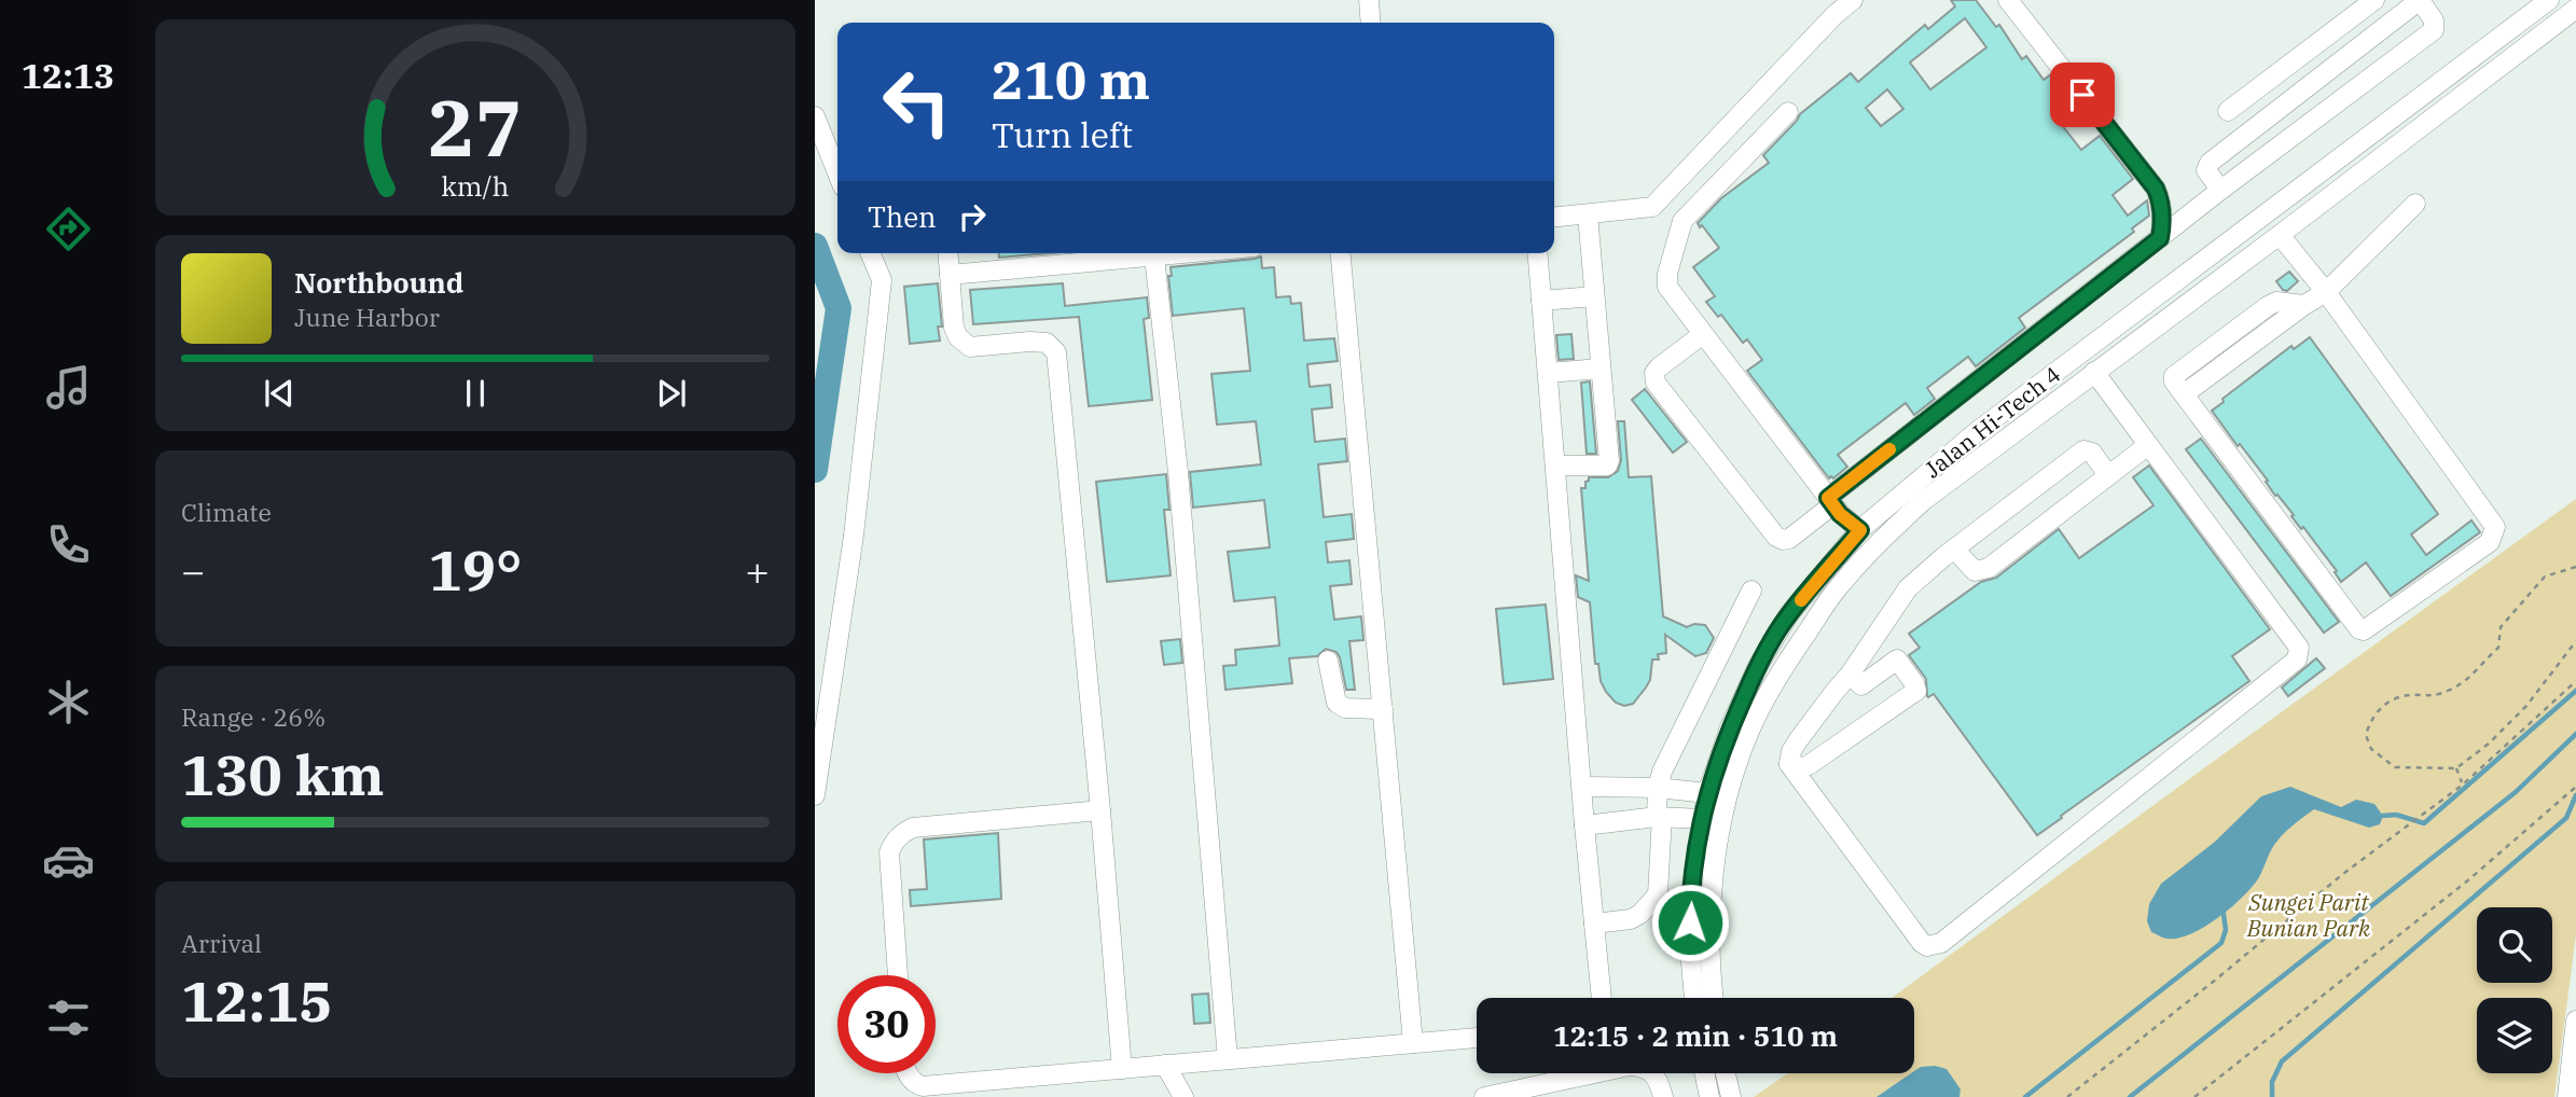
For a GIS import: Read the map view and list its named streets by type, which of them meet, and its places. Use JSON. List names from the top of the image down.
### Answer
{
  "streets": {
    "street": ["Jalan Hi-Tech 4"]
  },
  "parks": ["Sungei Parit Bunian Park"],
  "page": {
    "tabs": "12:13",
    "turn": ["210 m", "Turn left"],
    "then": "Then",
    "song": ["Northbound", "June Harbor"],
    "tile": [
      "Climate",
      ["Range · 26%", "130 km"],
      ["Arrival", "12:15"]
    ],
    "heat": ["−", "19°", "+"],
    "limit": "30",
    "trip": "12:15 · 2 min · 510 m",
    "gauge": ["27", "km/h"]
  }
}
